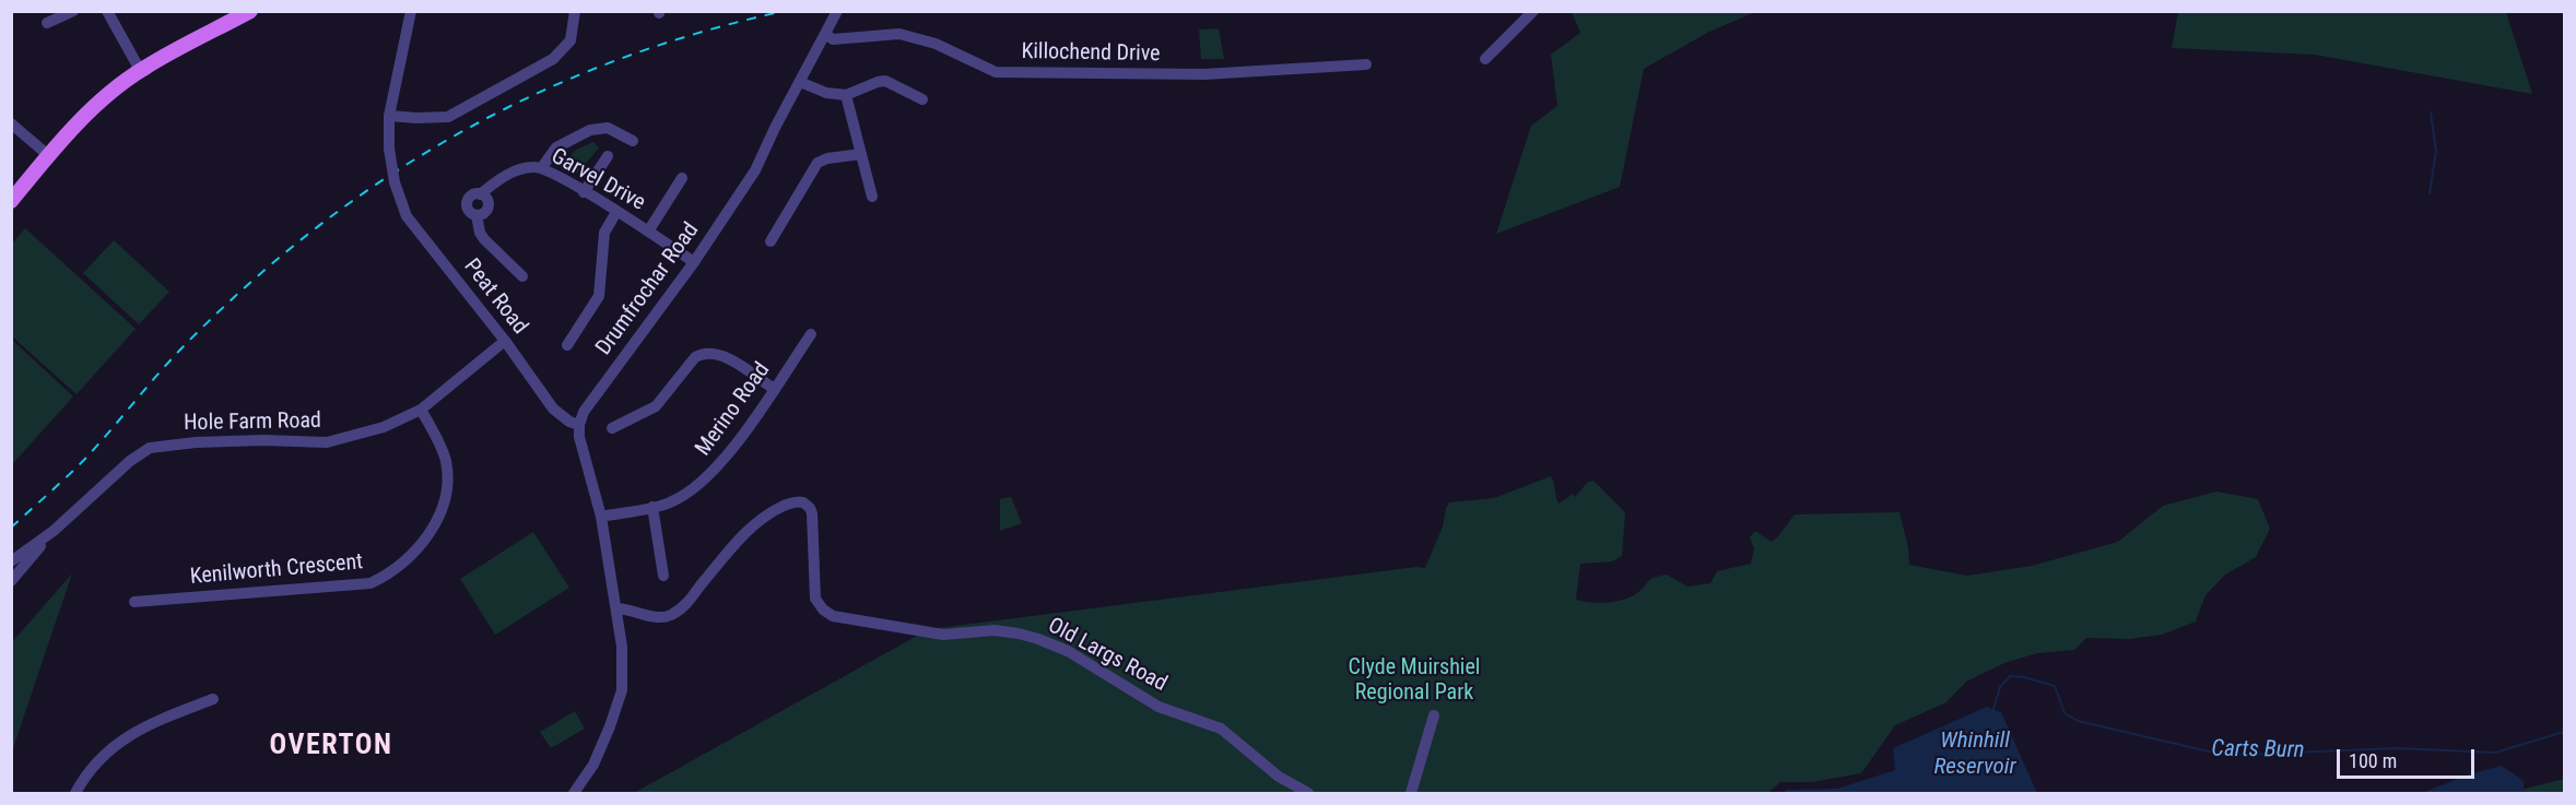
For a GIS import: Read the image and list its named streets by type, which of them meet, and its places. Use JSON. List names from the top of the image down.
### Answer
{
  "streets": {
    "street": [
      "Killochend Drive",
      "Garvel Drive",
      "Drumfrochar Road",
      "Peat Road",
      "Merino Road",
      "Hole Farm Road",
      "Kenilworth Crescent",
      "Old Largs Road"
    ]
  },
  "crossings": [
    ["Killochend Drive", "Drumfrochar Road"],
    ["Garvel Drive", "Drumfrochar Road"],
    ["Drumfrochar Road", "Peat Road"],
    ["Peat Road", "Hole Farm Road"],
    ["Hole Farm Road", "Kenilworth Crescent"]
  ],
  "districts": ["OVERTON"],
  "water": ["Whinhill Reservoir", "Carts Burn"],
  "parks": ["Clyde Muirshiel Regional Park"],
  "scale_bar": "100 m"
}
